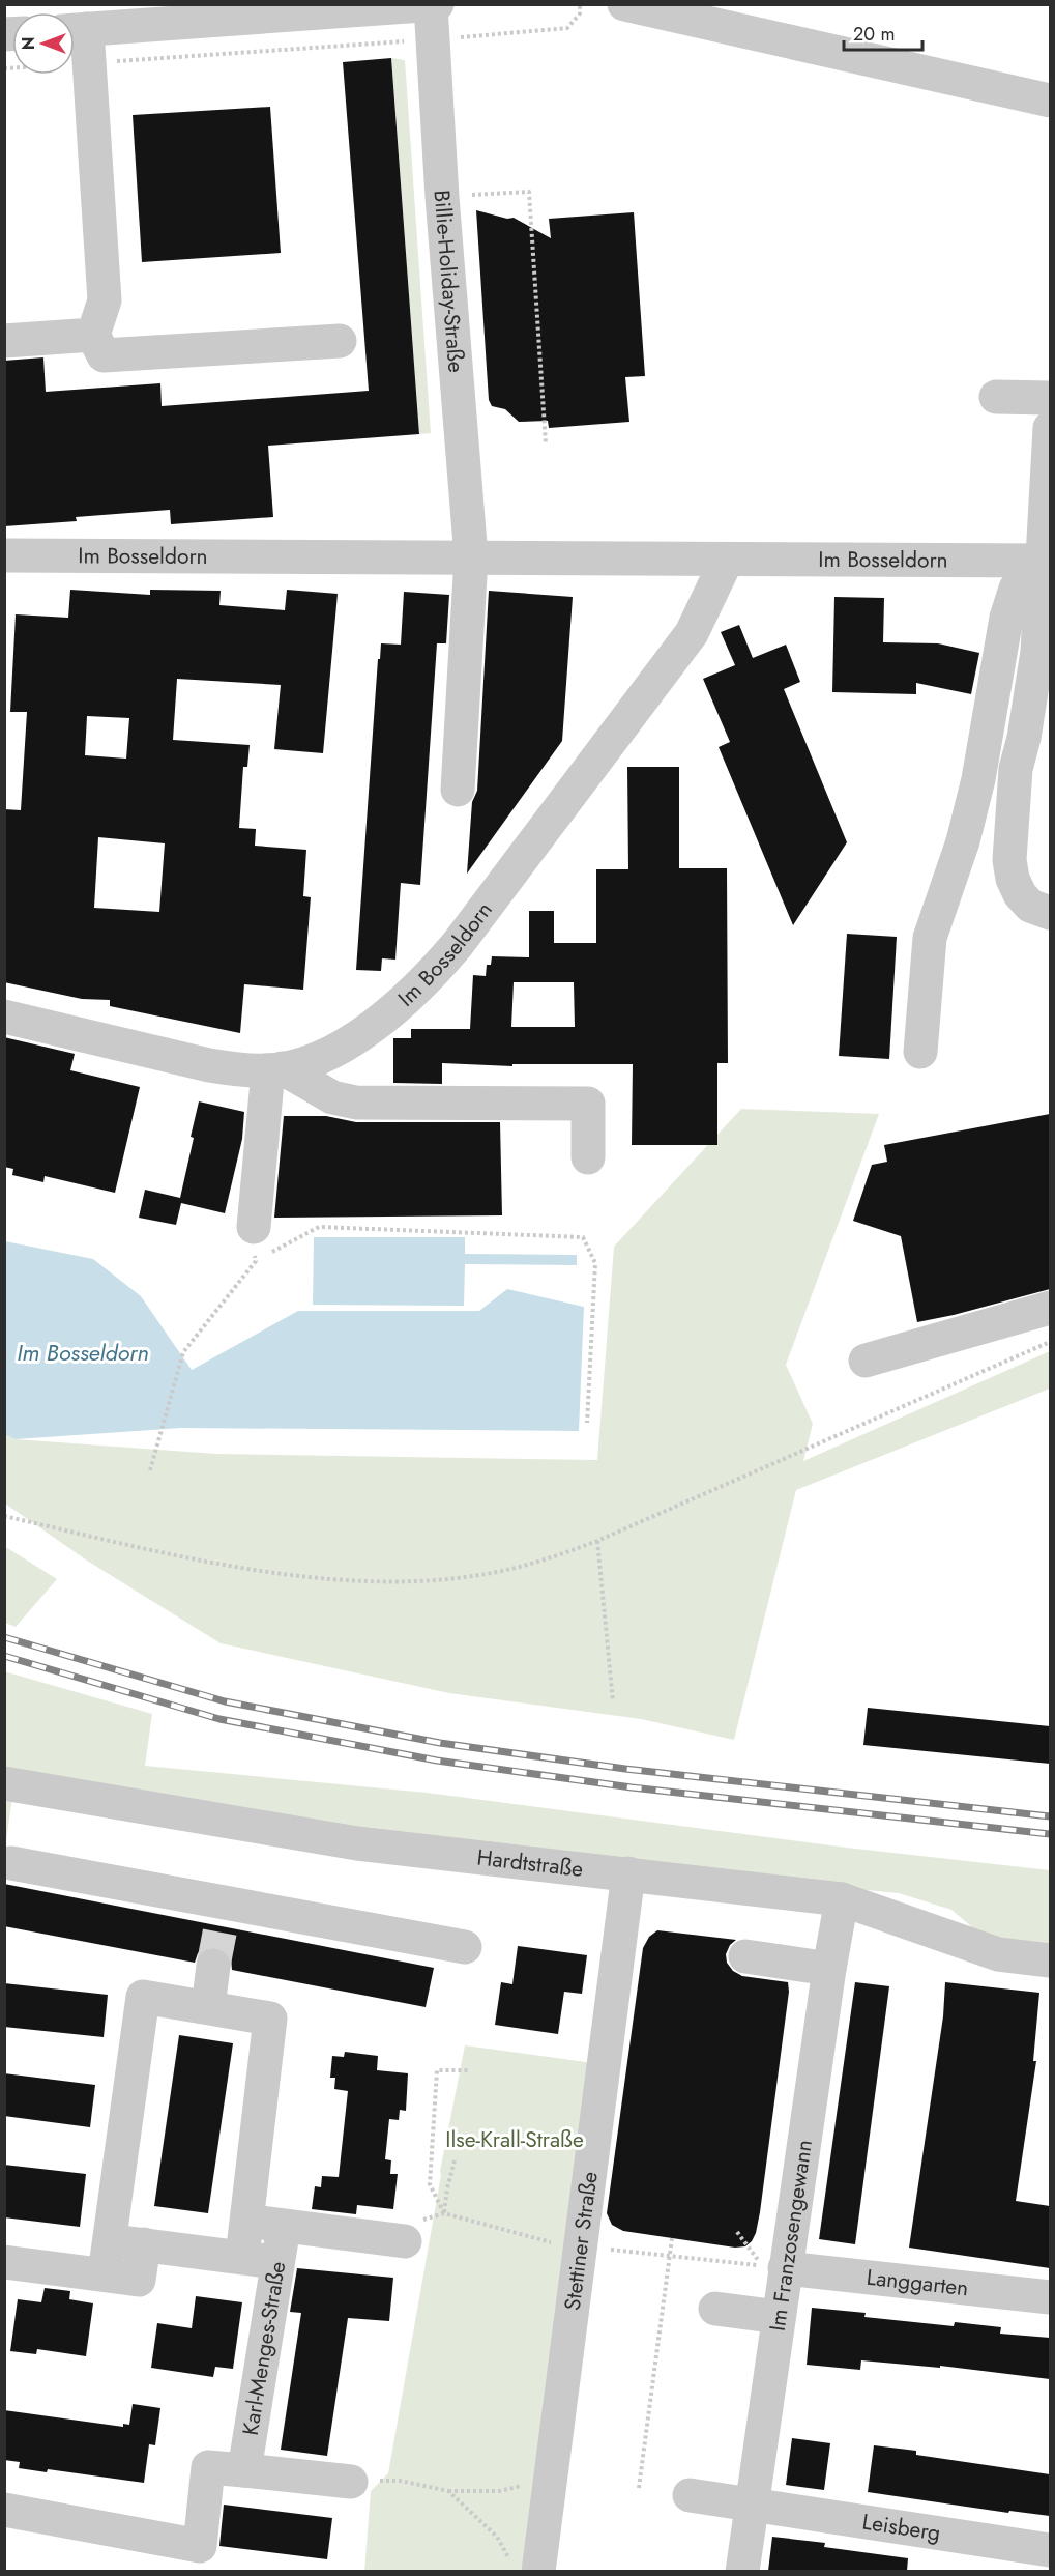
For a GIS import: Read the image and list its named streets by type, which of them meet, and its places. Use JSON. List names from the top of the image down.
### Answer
{
  "streets": {
    "street": [
      "Billie-Holiday-Straße",
      "Im Bosseldorn",
      "Hardtstraße",
      "Im Franzosengewann",
      "Stettiner Straße",
      "Langgarten",
      "Karl-Menges-Straße",
      "Leisberg"
    ]
  },
  "crossings": [
    ["Billie-Holiday-Straße", "Im Bosseldorn"],
    ["Hardtstraße", "Im Franzosengewann"],
    ["Hardtstraße", "Stettiner Straße"],
    ["Im Franzosengewann", "Langgarten"],
    ["Im Franzosengewann", "Leisberg"]
  ],
  "water": ["Im Bosseldorn"],
  "parks": ["Ilse-Krall-Straße"],
  "scale_bar": "20 m",
  "north": "left"
}
